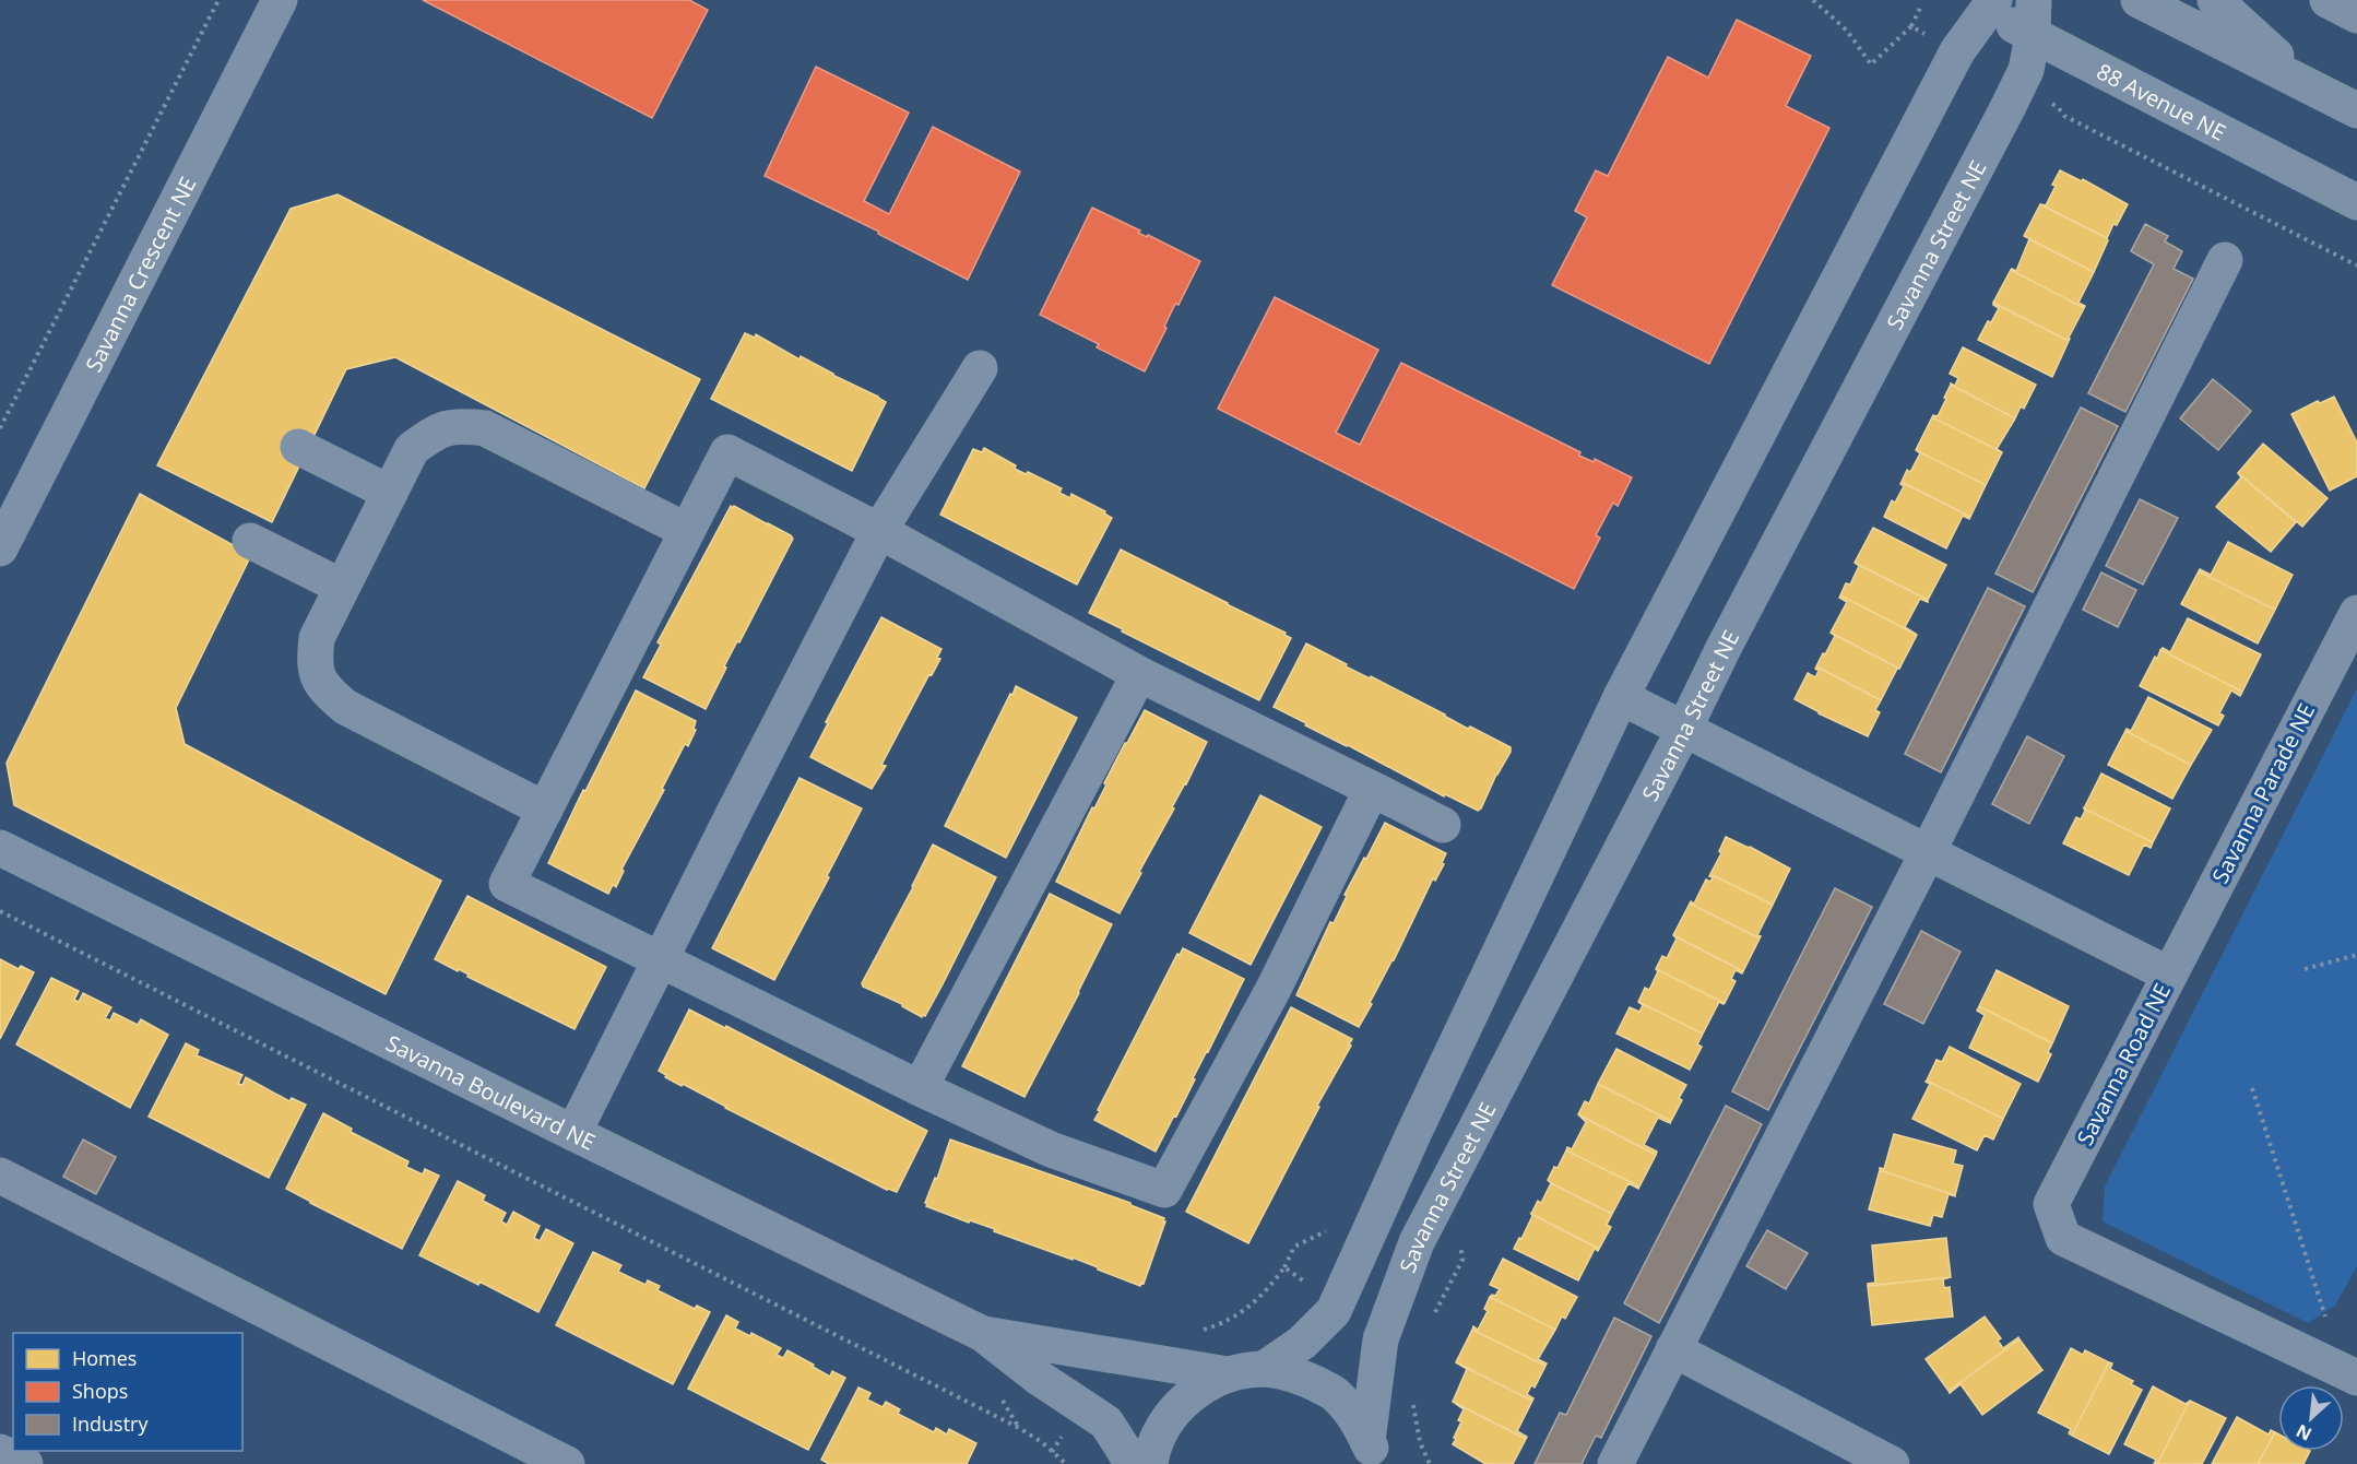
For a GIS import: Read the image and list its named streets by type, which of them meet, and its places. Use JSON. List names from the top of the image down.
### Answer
{
  "streets": {
    "street": [
      "88 Avenue NE",
      "Savanna Street NE",
      "Savanna Crescent NE",
      "Savanna Parade NE",
      "Savanna Road NE",
      "Savanna Boulevard NE"
    ]
  },
  "crossings": [
    ["88 Avenue NE", "Savanna Street NE"],
    ["Savanna Street NE", "Savanna Road NE"],
    ["Savanna Parade NE", "Savanna Road NE"]
  ],
  "legend": ["Homes", "Shops", "Industry"],
  "north": "bottom left"
}
